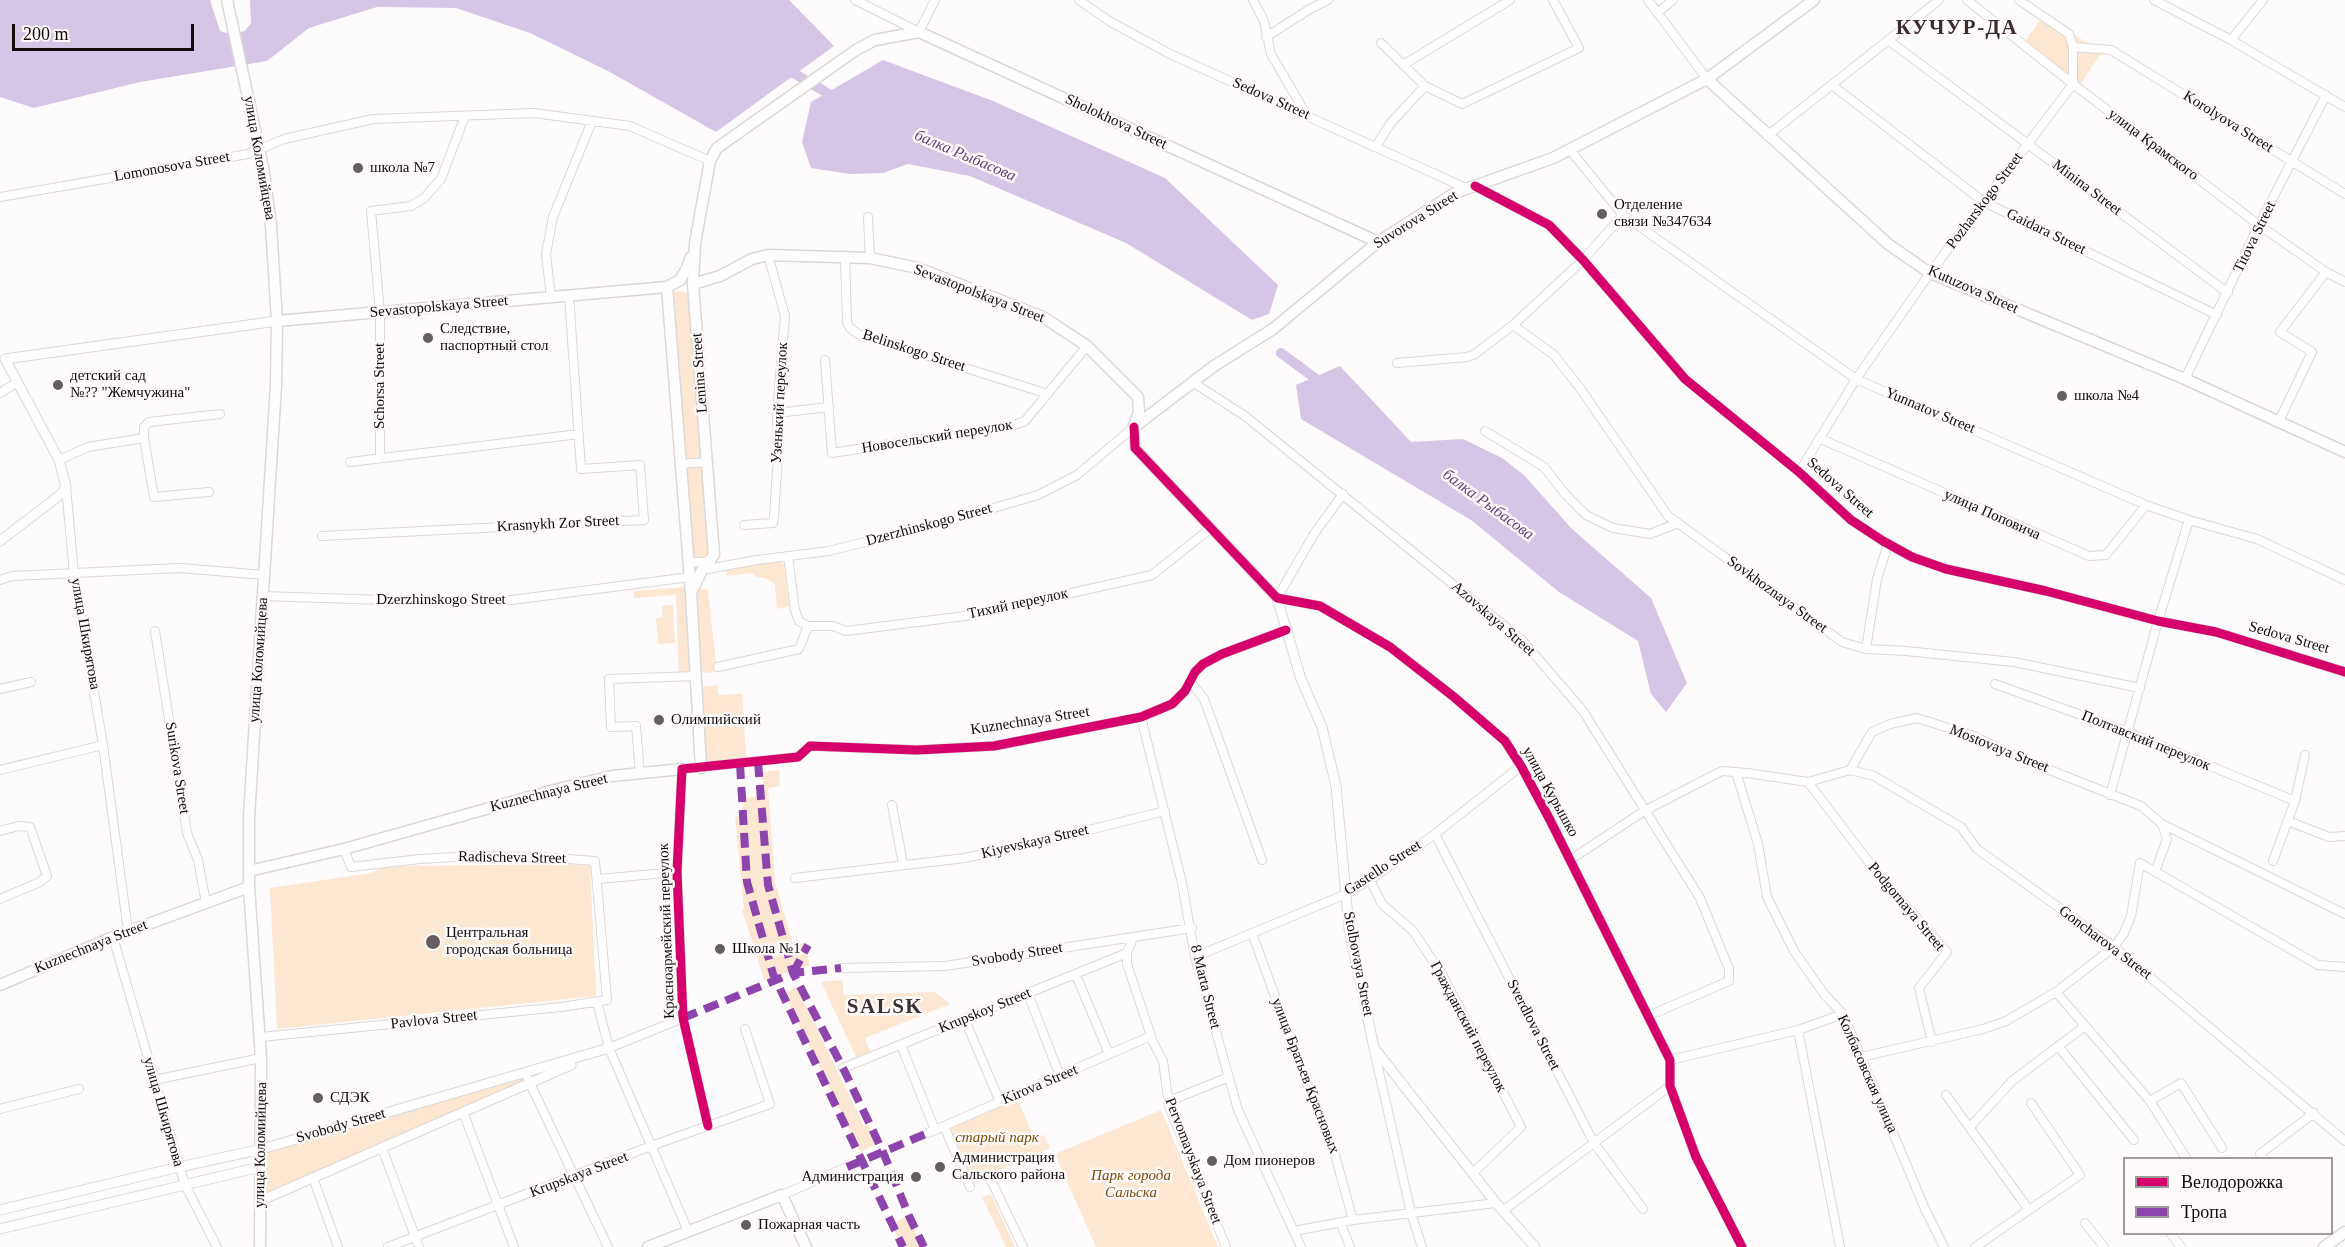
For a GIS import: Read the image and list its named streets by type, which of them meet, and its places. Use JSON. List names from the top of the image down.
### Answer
{
  "streets": {
    "main road": [
      "Sholokhova Street",
      "улица Коломийцева",
      "Suvorova Street",
      "Kutuzova Street",
      "Sevastopolskaya Street",
      "Lenina Street",
      "Kuznechnaya Street"
    ],
    "street": [
      "Sedova Street",
      "Korolyova Street",
      "улица Крамского",
      "Lomonosova Street",
      "Minina Street",
      "Pozharskogo Street",
      "Gaidara Street",
      "Titova Street",
      "Belinskogo Street",
      "Schorsa Street",
      "Узенький переулок",
      "Yunnatov Street",
      "Новосельский переулок",
      "улица Поповича",
      "Krasnykh Zor Street",
      "Dzerzhinskogo Street",
      "Sovkhoznaya Street",
      "Тихий переулок",
      "Azovskaya Street",
      "улица Шкирятова",
      "Полтавский переулок",
      "Mostovaya Street",
      "Surikova Street",
      "улица Курышко",
      "Kiyevskaya Street",
      "Radischeva Street",
      "Gastello Street",
      "Podgornaya Street",
      "Красноармейский переулок",
      "Goncharova Street",
      "Svobody Street",
      "Stolbovaya Street",
      "8 Marta Street",
      "Krupskoy Street",
      "Pavlova Street",
      "Sverdlova Street",
      "Гражданский переулок",
      "Колбасовская улица",
      "улица Братьев Красновых",
      "Kirova Street",
      "Pervomayskaya Street",
      "Krupskaya Street"
    ]
  },
  "crossings": [
    ["Sedova Street", "Pozharskogo Street"],
    ["Sedova Street", "Suvorova Street"],
    ["Sholokhova Street", "Suvorova Street"],
    ["Korolyova Street", "Titova Street"],
    ["улица Крамского", "Pozharskogo Street"],
    ["улица Крамского", "Titova Street"],
    ["улица Коломийцева", "Lomonosova Street"],
    ["улица Коломийцева", "Sevastopolskaya Street"],
    ["улица Коломийцева", "Dzerzhinskogo Street"],
    ["улица Коломийцева", "Kuznechnaya Street"],
    ["улица Коломийцева", "Svobody Street"],
    ["улица Коломийцева", "Pavlova Street"],
    ["Lomonosova Street", "Schorsa Street"],
    ["Minina Street", "Pozharskogo Street"],
    ["Minina Street", "Titova Street"],
    ["Pozharskogo Street", "Gaidara Street"],
    ["Pozharskogo Street", "Kutuzova Street"],
    ["Pozharskogo Street", "Yunnatov Street"],
    ["Pozharskogo Street", "улица Поповича"],
    ["Suvorova Street", "Kutuzova Street"],
    ["Suvorova Street", "Sevastopolskaya Street"],
    ["Suvorova Street", "Yunnatov Street"],
    ["Suvorova Street", "Dzerzhinskogo Street"],
    ["Suvorova Street", "Azovskaya Street"],
    ["Gaidara Street", "Titova Street"],
    ["Titova Street", "Kutuzova Street"],
    ["Sevastopolskaya Street", "Belinskogo Street"],
    ["Sevastopolskaya Street", "Lenina Street"],
    ["Sevastopolskaya Street", "Schorsa Street"],
    ["Sevastopolskaya Street", "Узенький переулок"],
    ["Sevastopolskaya Street", "Новосельский переулок"],
    ["Sevastopolskaya Street", "Dzerzhinskogo Street"],
    ["Sevastopolskaya Street", "улица Шкирятова"],
    ["Belinskogo Street", "Новосельский переулок"],
    ["Lenina Street", "Dzerzhinskogo Street"],
    ["Lenina Street", "Kuznechnaya Street"],
    ["Yunnatov Street", "улица Поповича"],
    ["Azovskaya Street", "улица Курышко"],
    ["улица Шкирятова", "Kuznechnaya Street"],
    ["улица Шкирятова", "Svobody Street"],
    ["Kuznechnaya Street", "Surikova Street"],
    ["Kuznechnaya Street", "Radischeva Street"],
    ["Kuznechnaya Street", "Красноармейский переулок"],
    ["Kuznechnaya Street", "Stolbovaya Street"],
    ["Kuznechnaya Street", "8 Marta Street"],
    ["Mostovaya Street", "Goncharova Street"],
    ["улица Курышко", "Gastello Street"],
    ["улица Курышко", "Stolbovaya Street"],
    ["Kiyevskaya Street", "8 Marta Street"],
    ["Radischeva Street", "Pavlova Street"],
    ["Gastello Street", "Stolbovaya Street"],
    ["Gastello Street", "8 Marta Street"],
    ["Gastello Street", "Sverdlova Street"],
    ["Gastello Street", "Гражданский переулок"],
    ["Gastello Street", "улица Братьев Красновых"],
    ["Красноармейский переулок", "Svobody Street"],
    ["Красноармейский переулок", "Krupskaya Street"],
    ["Svobody Street", "8 Marta Street"],
    ["Stolbovaya Street", "Гражданский переулок"],
    ["Krupskoy Street", "Kirova Street"],
    ["Krupskoy Street", "Pervomayskaya Street"],
    ["Kirova Street", "Pervomayskaya Street"]
  ],
  "districts": ["КУЧУР-ДА", "SALSK"],
  "water": ["балка Рыбасова"],
  "parks": ["старый парк", "Парк города Сальска"],
  "places": [
    "школа №7",
    "Отделение связи №347634",
    "Следствие, паспортный стол",
    "детский сад №?? \"Жемчужина\"",
    "школа №4",
    "Олимпийский",
    "Центральная городская больница",
    "Школа №1",
    "СДЭК",
    "Дом пионеров",
    "Администрация Сальского района",
    "Администрация",
    "Пожарная часть"
  ],
  "legend": ["Велодорожка", "Тропа"],
  "scale_bar": "200 m"
}
